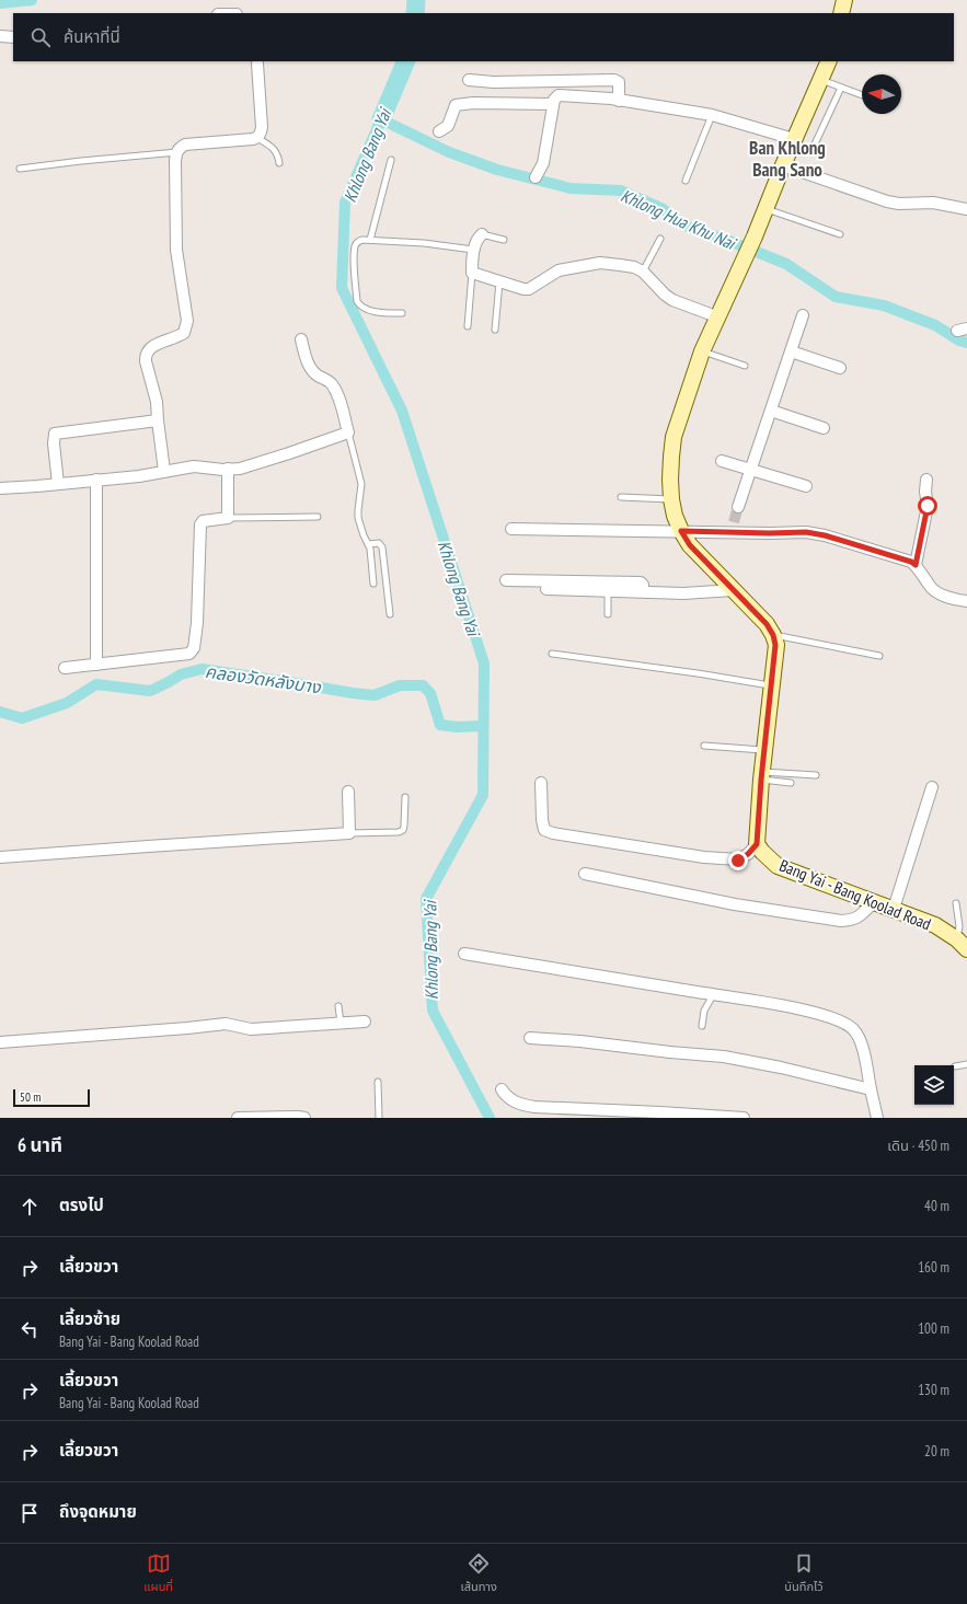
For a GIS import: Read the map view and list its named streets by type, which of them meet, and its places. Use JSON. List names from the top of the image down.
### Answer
{
  "streets": {
    "street": ["Bang Yai - Bang Koolad Road"]
  },
  "districts": ["Ban Khlong Bang Sano"],
  "water": ["Khlong Bang Yai", "Khlong Hua Khu Nai", "คลองวัดหลังบาง"],
  "scale_bar": "50 m",
  "north": "left",
  "page": {
    "search": "ค้นหาที่นี่",
    "scale": "50 m",
    "heading": ["6 นาที", "เดิน · 450 m"],
    "list": [
      ["ตรงไป", "40 m"],
      ["เลี้ยวขวา", "160 m"],
      ["เลี้ยวซ้าย", "Bang Yai - Bang Koolad Road", "100 m"],
      ["เลี้ยวขวา", "Bang Yai - Bang Koolad Road", "130 m"],
      ["เลี้ยวขวา", "20 m"],
      "ถึงจุดหมาย"
    ],
    "nav": ["แผนที่", "เส้นทาง", "บันทึกไว้"]
  }
}
